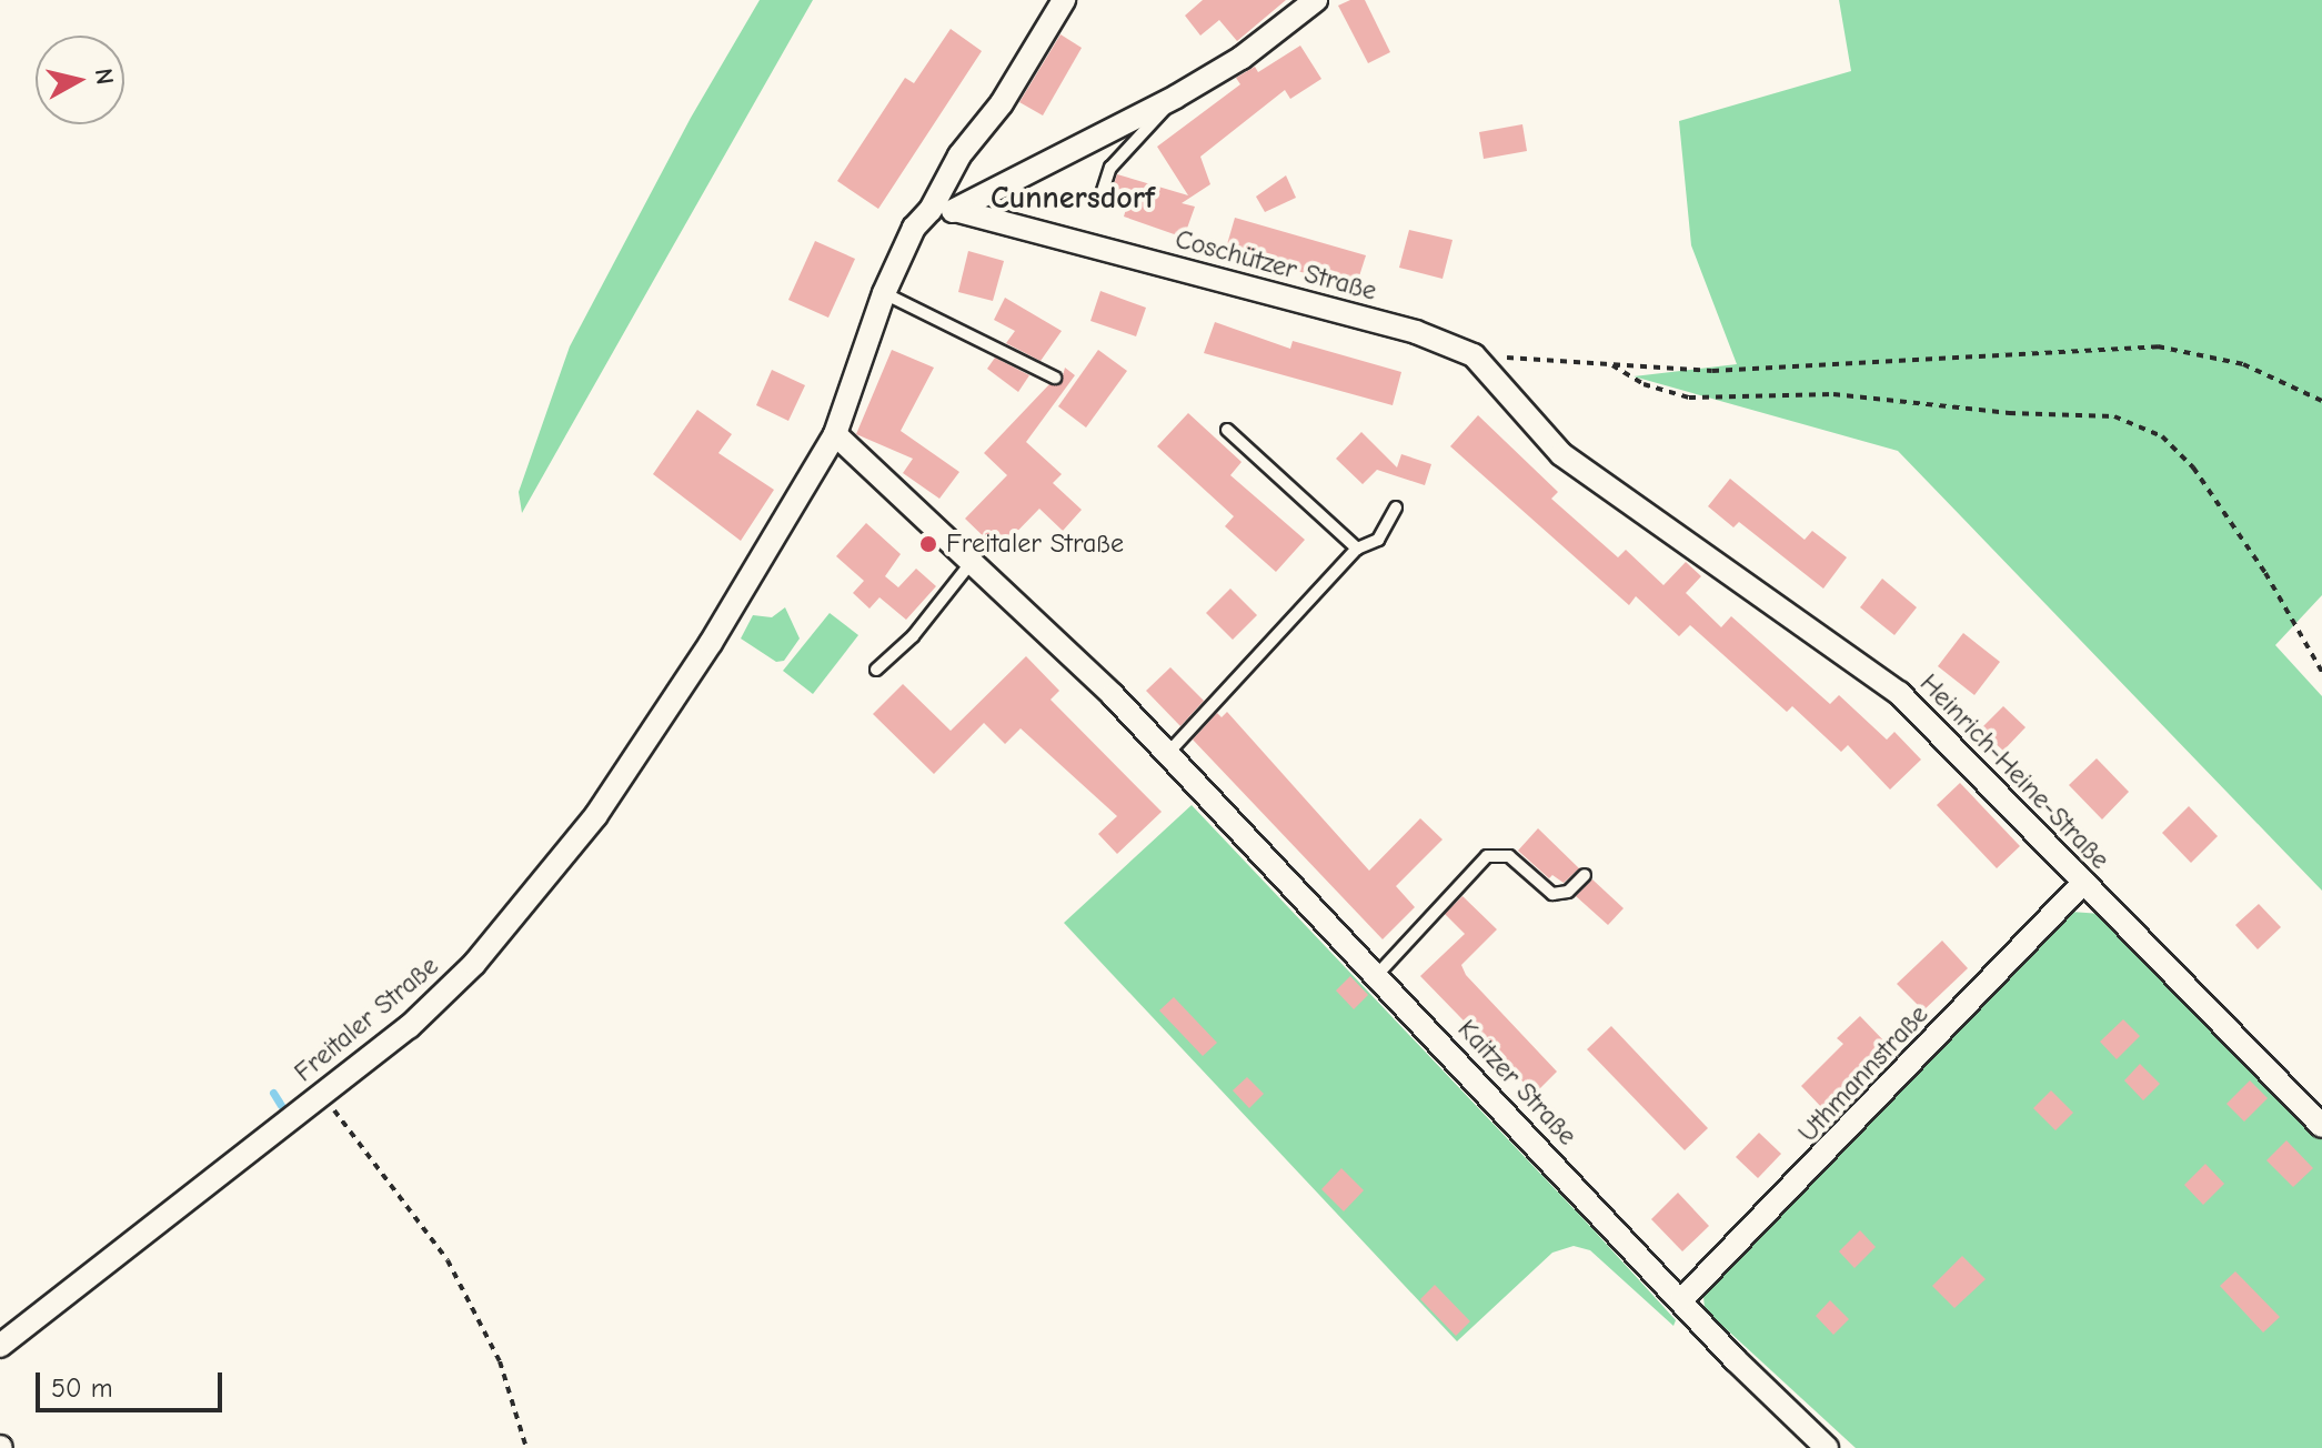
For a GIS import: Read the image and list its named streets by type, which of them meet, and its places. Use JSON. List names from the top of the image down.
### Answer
{
  "streets": {
    "street": [
      "Coschützer Straße",
      "Heinrich-Heine-Straße",
      "Freitaler Straße",
      "Uthmannstraße",
      "Kaitzer Straße"
    ]
  },
  "crossings": [
    ["Coschützer Straße", "Heinrich-Heine-Straße"],
    ["Heinrich-Heine-Straße", "Uthmannstraße"],
    ["Freitaler Straße", "Kaitzer Straße"],
    ["Uthmannstraße", "Kaitzer Straße"]
  ],
  "districts": ["Cunnersdorf"],
  "places": ["Freitaler Straße"],
  "scale_bar": "50 m",
  "north": "right"
}
